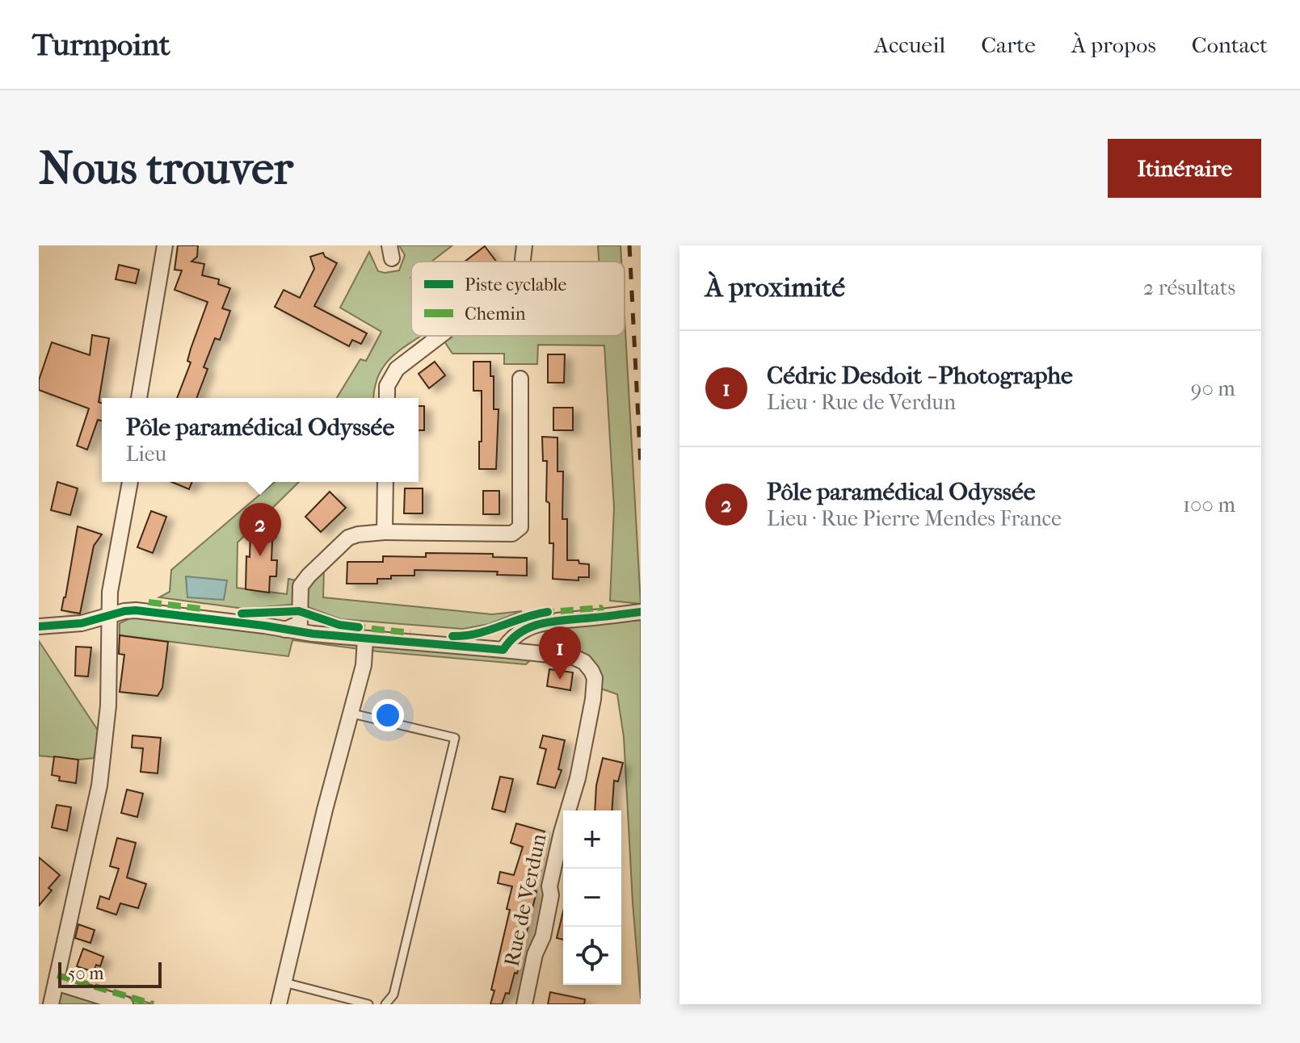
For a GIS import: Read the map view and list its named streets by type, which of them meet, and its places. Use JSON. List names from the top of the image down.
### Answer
{
  "streets": {
    "street": ["Rue de Verdun"]
  },
  "legend": ["Piste cyclable", "Chemin"],
  "scale_bar": "50 m",
  "page": {
    "header": "Turnpoint",
    "nav": [
      "Accueil",
      "Carte",
      "À propos",
      "Contact"
    ],
    "buttons": "Itinéraire",
    "title": "Nous trouver",
    "heading": ["À proximité", "2 résultats"],
    "list": [
      {
        "mark": "1",
        "name": "Cédric Desdoit - Photographe",
        "note": "Lieu · Rue de Verdun",
        "value": "90 m"
      },
      {
        "mark": "2",
        "name": "Pôle paramédical Odyssée",
        "note": "Lieu · Rue Pierre Mendes France",
        "value": "100 m"
      }
    ],
    "popup": ["Pôle paramédical Odyssée", "Lieu"],
    "pins": ["2", "1"],
    "map_buttons": ["+", "−"],
    "scale": "50 m"
  }
}
